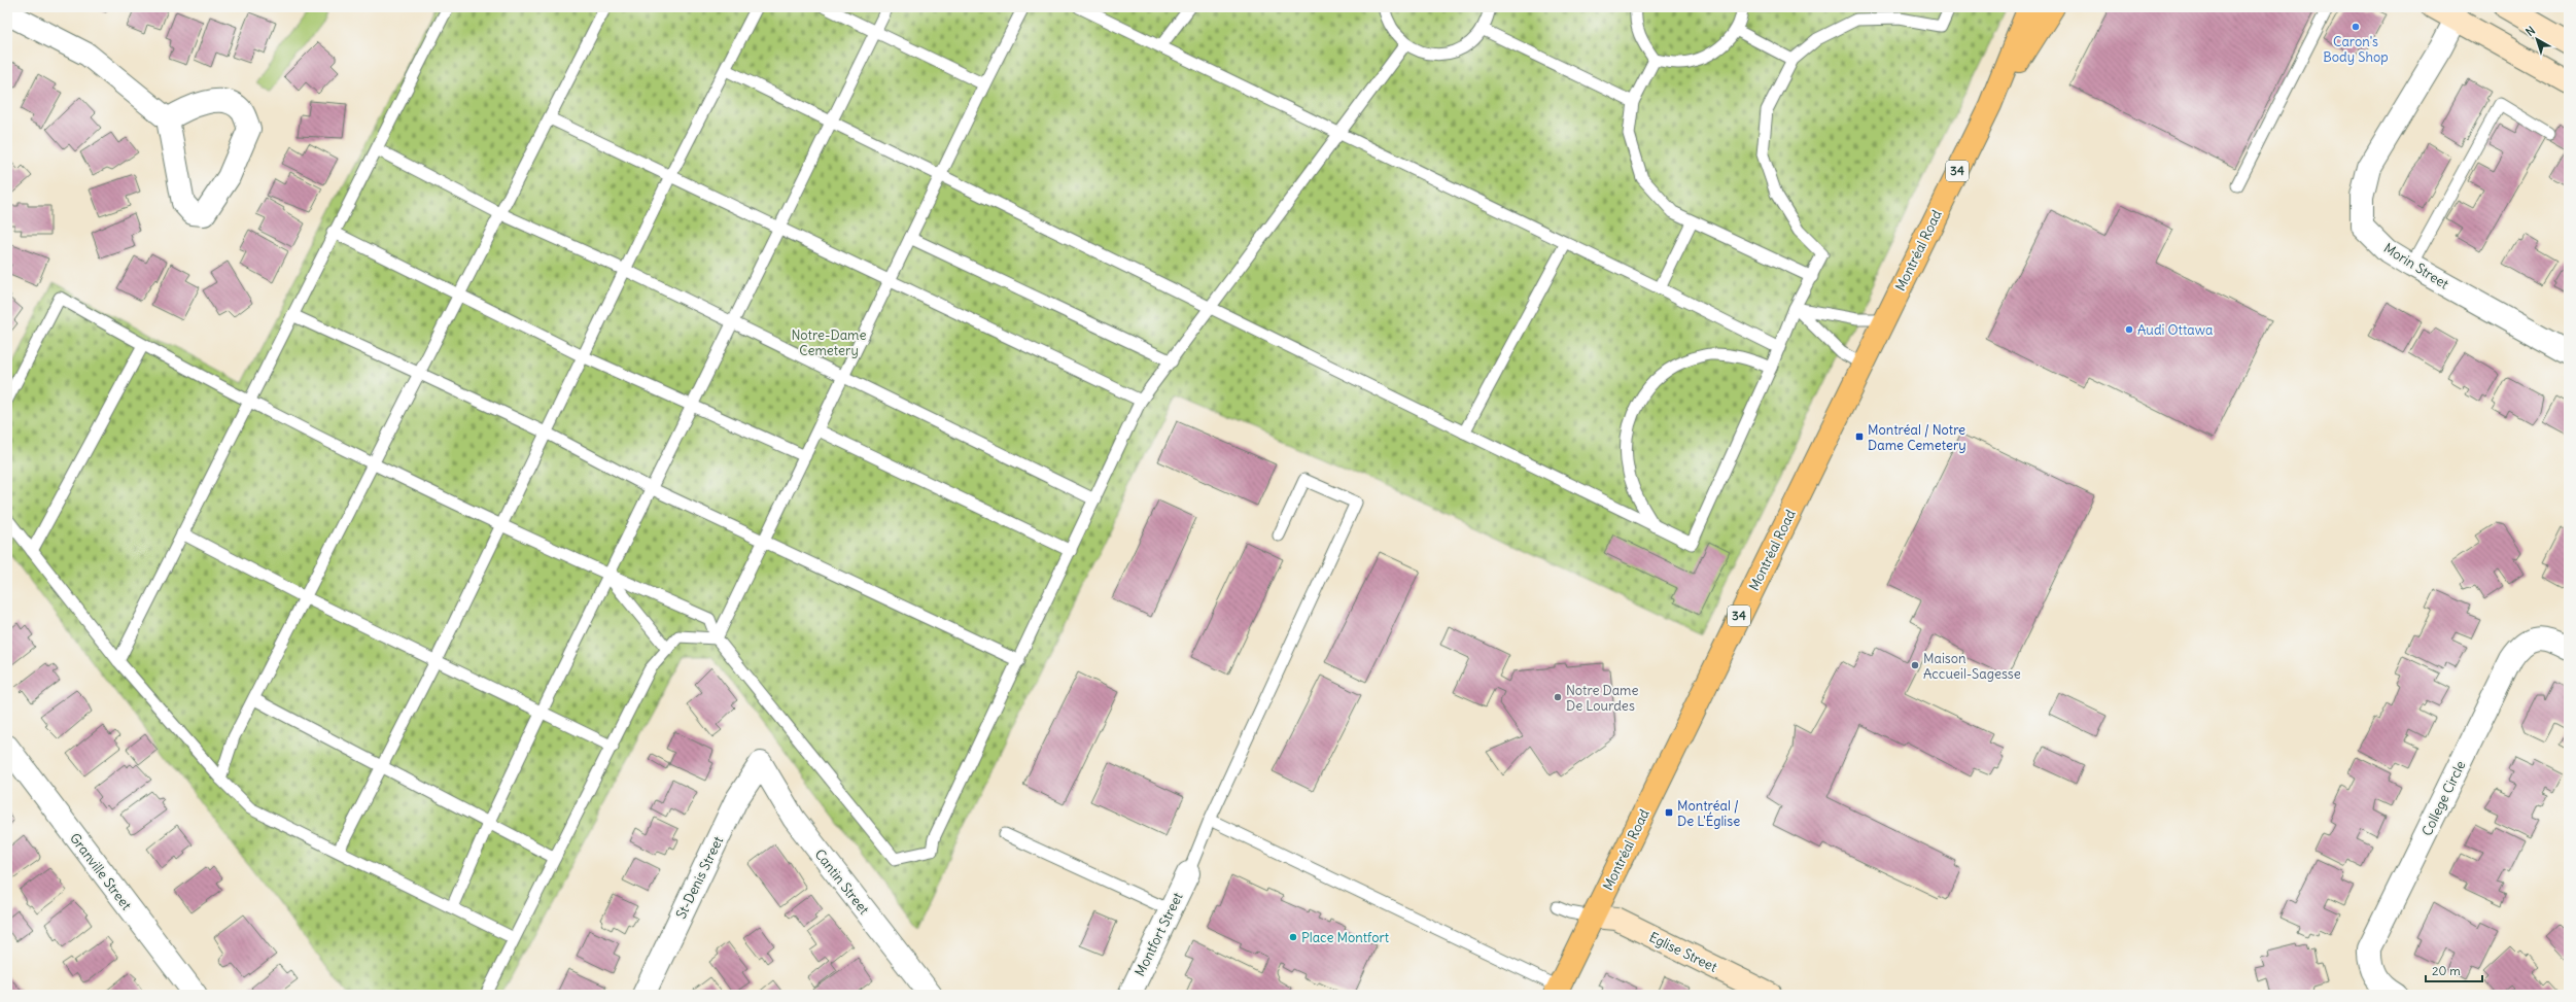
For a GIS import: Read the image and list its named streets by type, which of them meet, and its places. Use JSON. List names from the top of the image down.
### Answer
{
  "streets": {
    "main road": ["34", "Montréal Road", "Eglise Street"],
    "street": [
      "Morin Street",
      "College Circle",
      "Granville Street",
      "St-Denis Street",
      "Cantin Street",
      "Montfort Street"
    ]
  },
  "crossings": [
    ["Montréal Road", "Eglise Street"],
    ["St-Denis Street", "Cantin Street"]
  ],
  "parks": ["Notre-Dame Cemetery"],
  "places": {
    "other": [
      "Caron's Body Shop",
      "Audi Ottawa",
      "Maison Accueil-Sagesse",
      "Notre Dame De Lourdes",
      "Place Montfort"
    ],
    "transit": ["Montréal / Notre Dame Cemetery", "Montréal / De L'Église"]
  },
  "scale_bar": "20 m",
  "north": "top left"
}
